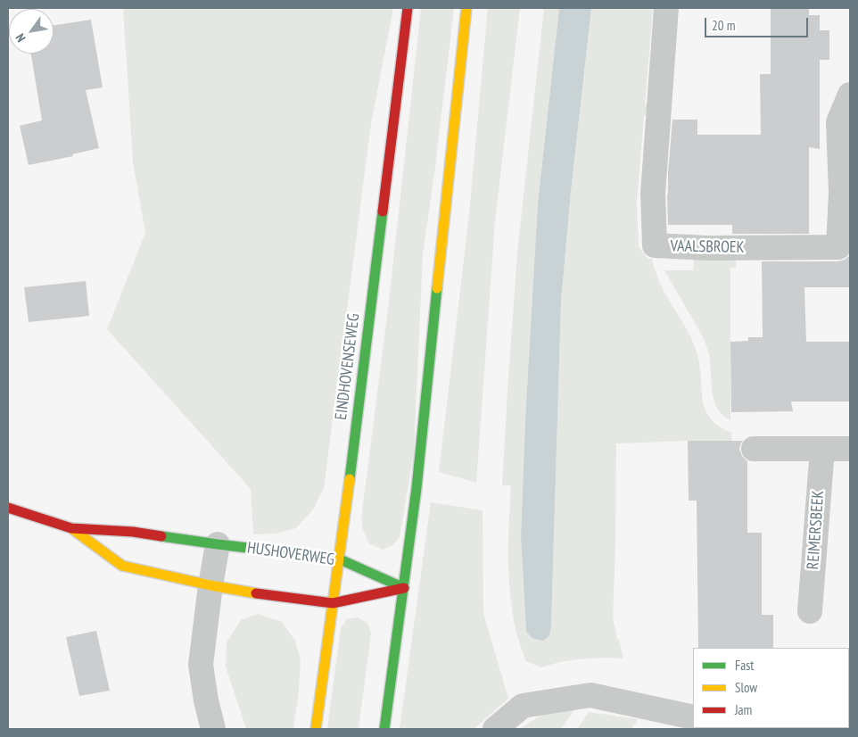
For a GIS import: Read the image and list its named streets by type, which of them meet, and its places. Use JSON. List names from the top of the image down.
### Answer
{
  "streets": {
    "main road": ["EINDHOVENSEWEG", "HUSHOVERWEG"],
    "street": ["VAALSBROEK", "REIMERSBEEK"]
  },
  "crossings": [
    ["EINDHOVENSEWEG", "HUSHOVERWEG"]
  ],
  "legend": ["Fast", "Slow", "Jam"],
  "scale_bar": "20 m",
  "north": "bottom left"
}
